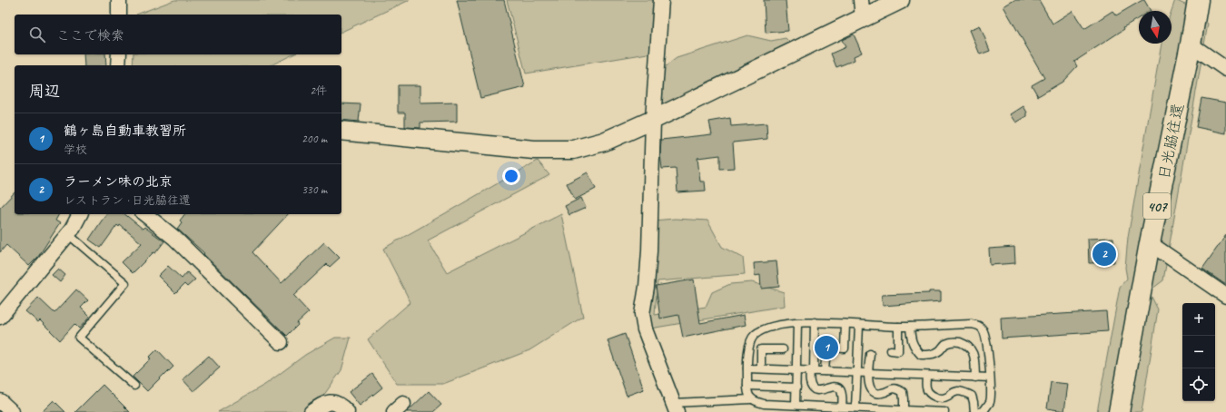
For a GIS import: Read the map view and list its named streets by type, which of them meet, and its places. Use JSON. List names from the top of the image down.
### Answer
{
  "streets": {
    "highway": ["日光脇往還", "407"]
  },
  "north": "bottom",
  "page": {
    "search": "ここで検索",
    "heading": ["周辺", "2件"],
    "list": [
      {
        "mark": "1",
        "name": "鶴ヶ島自動車教習所",
        "note": "学校",
        "value": "200 m"
      },
      {
        "mark": "2",
        "name": "ラーメン味の北京",
        "note": "レストラン · 日光脇往還",
        "value": "330 m"
      }
    ],
    "pins": ["2", "1"],
    "map_buttons": ["+", "−"]
  }
}
